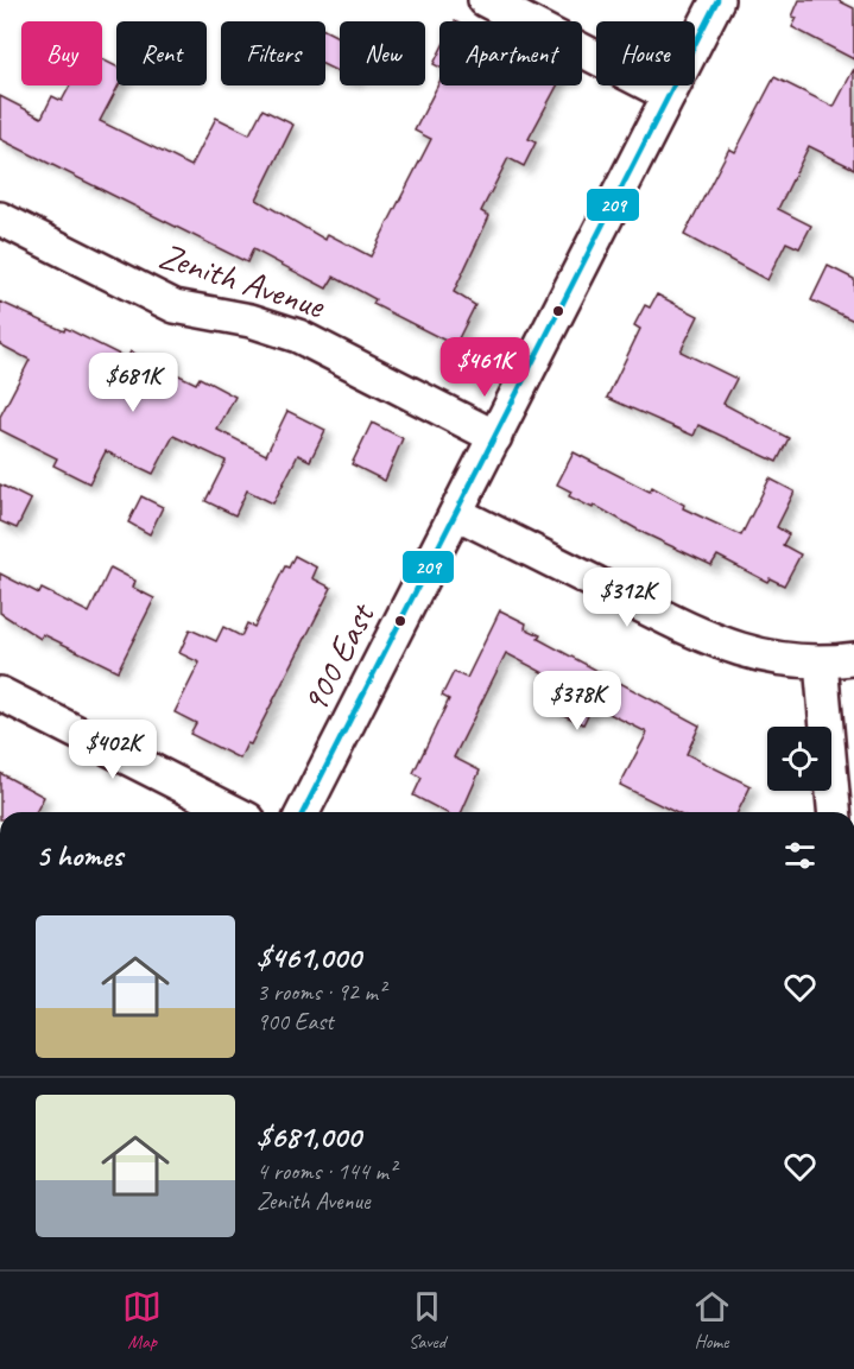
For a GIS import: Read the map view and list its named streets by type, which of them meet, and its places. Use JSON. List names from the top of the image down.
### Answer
{
  "streets": {
    "street": ["Zenith Avenue", "900 East"]
  },
  "crossings": [
    ["Zenith Avenue", "900 East"]
  ],
  "lines": ["transit line 209"],
  "page": {
    "chip": [
      "Buy",
      "Rent",
      "Filters",
      "New",
      "Apartment",
      "House"
    ],
    "price": [
      "$461K",
      "$681K",
      "$312K",
      "$378K",
      "$402K"
    ],
    "heading": "5 homes",
    "list": [
      {
        "name": "$461,000",
        "note": "3 rooms · 92 m² · 900 East"
      },
      {
        "name": "$681,000",
        "note": "4 rooms · 144 m² · Zenith Avenue"
      }
    ],
    "tabs": ["Map", "Saved", "Home"]
  }
}
